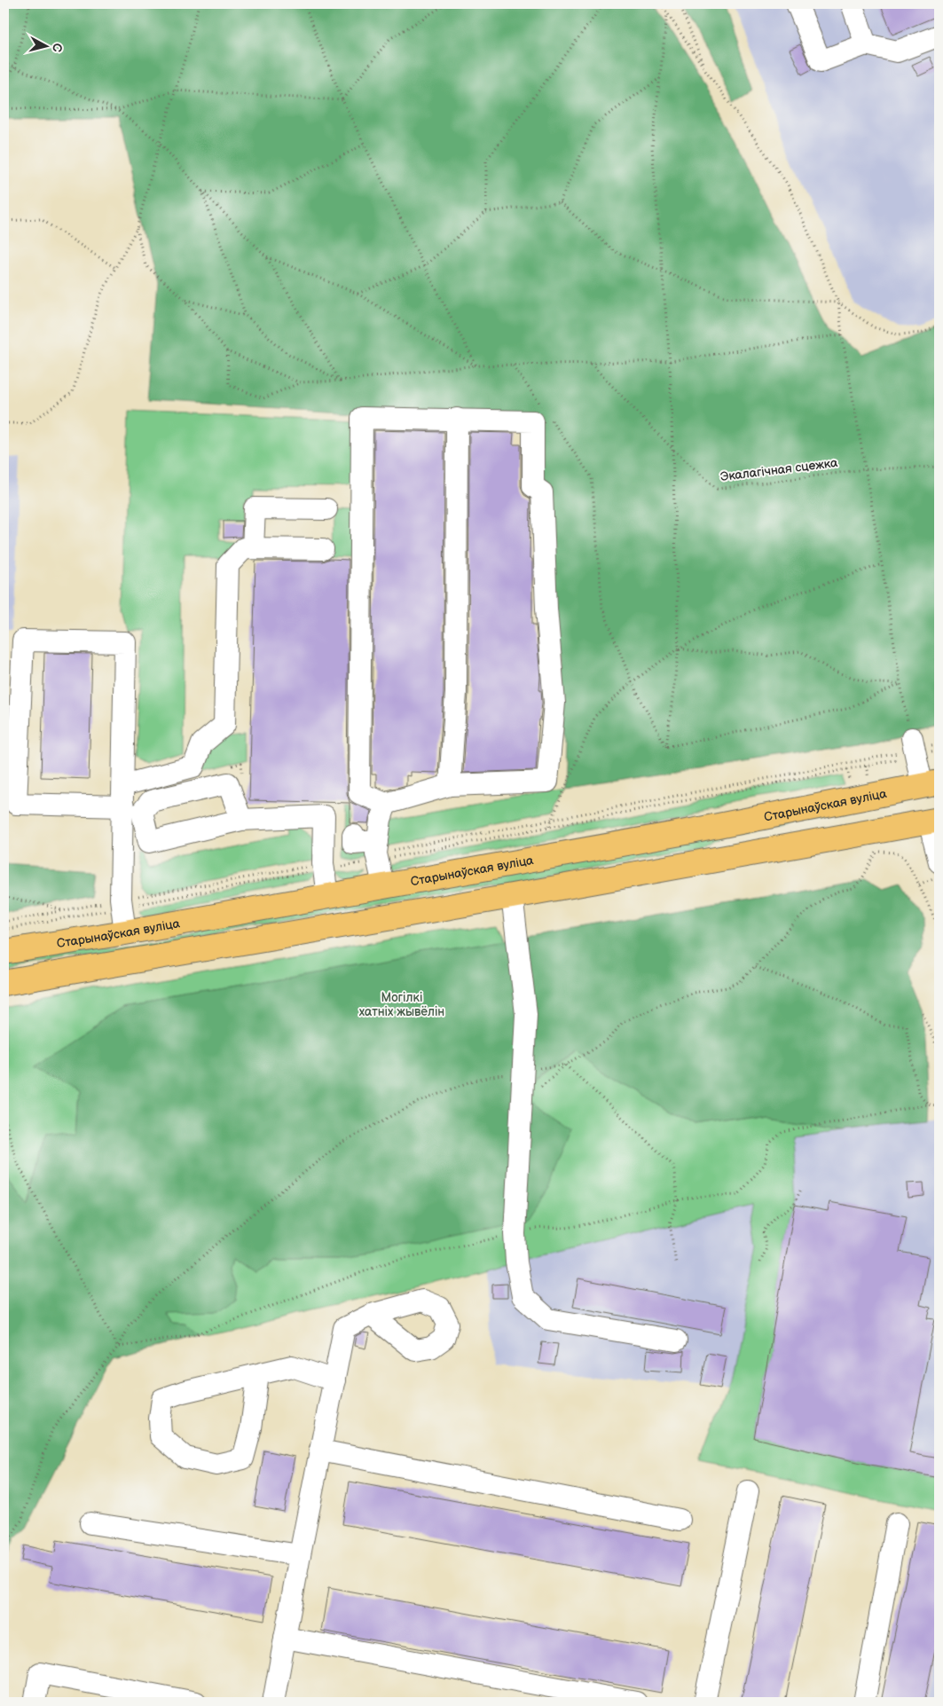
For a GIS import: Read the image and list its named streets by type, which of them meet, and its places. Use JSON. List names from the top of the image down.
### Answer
{
  "streets": {
    "main road": ["Старынаўская вуліца"],
    "path": ["Экалагічная сцежка"]
  },
  "parks": ["Могілкі хатніх жывёлін"],
  "north": "right"
}
